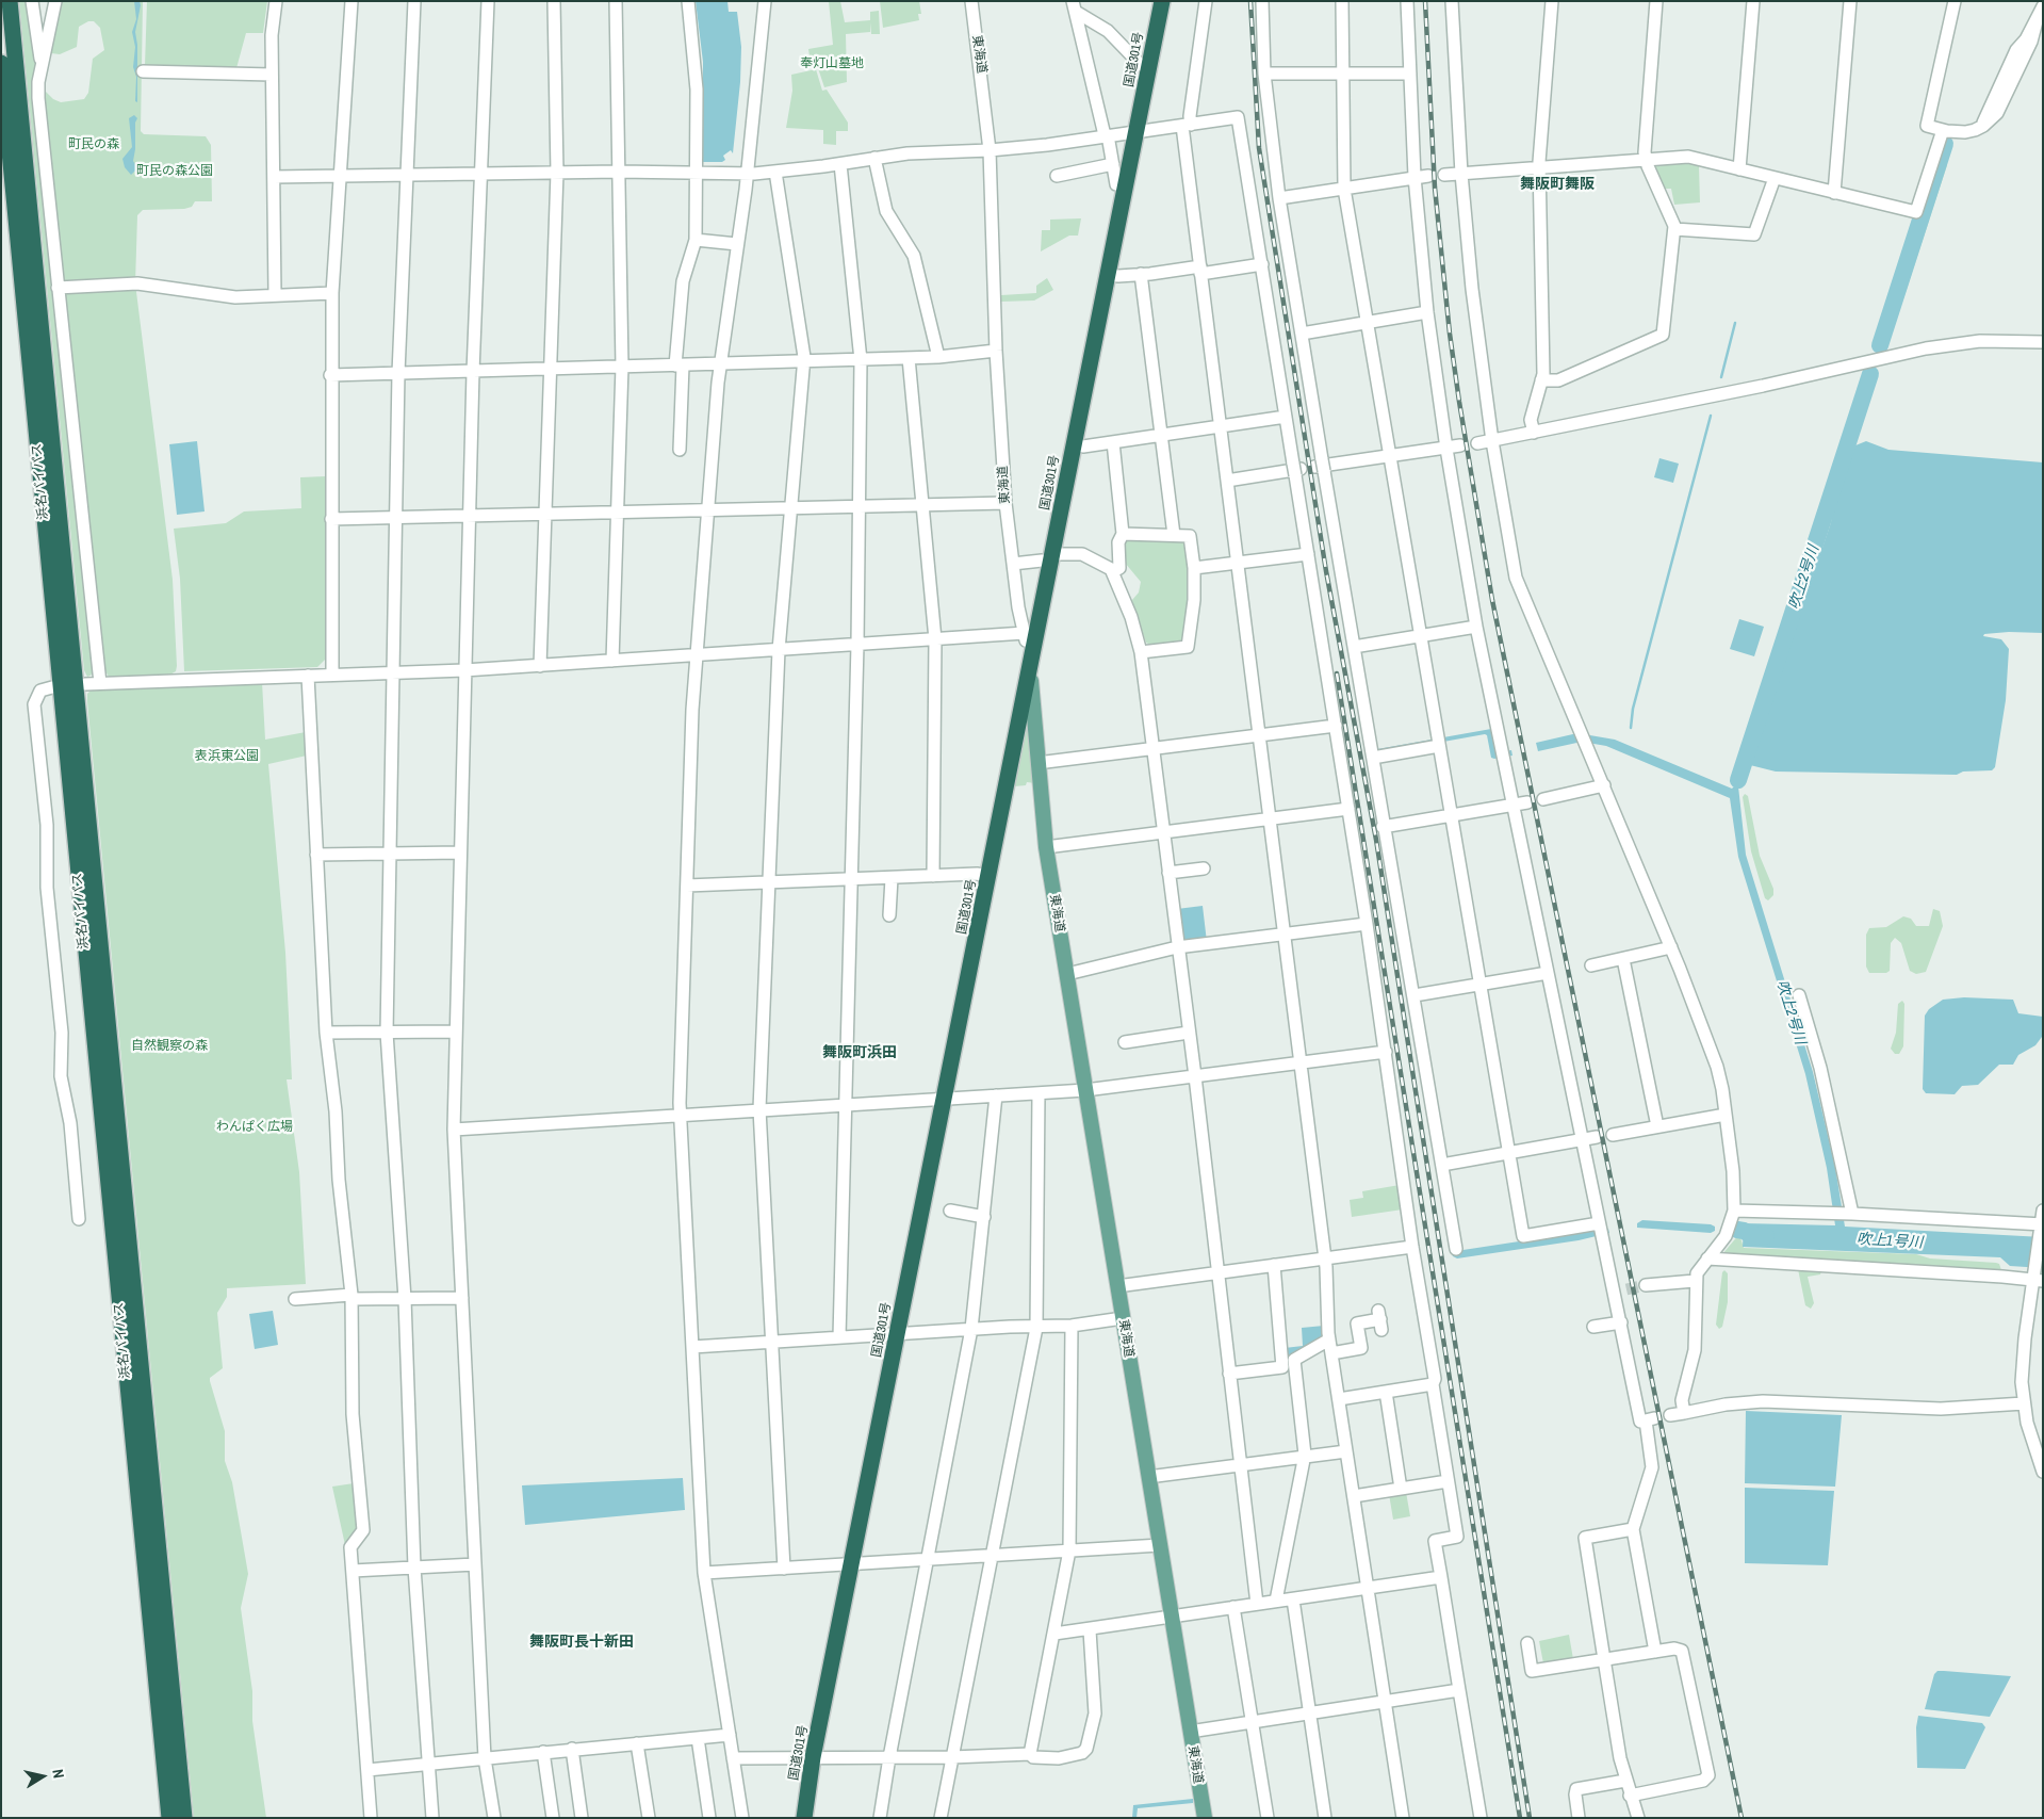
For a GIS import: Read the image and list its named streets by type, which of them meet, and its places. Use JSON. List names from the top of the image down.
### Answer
{
  "streets": {
    "highway": ["国道301号", "浜名バイパス"],
    "main road": ["東海道"]
  },
  "crossings": [
    ["東海道", "国道301号"]
  ],
  "districts": ["舞阪町舞阪", "舞阪町浜田", "舞阪町長十新田"],
  "water": ["吹上2号川", "吹上1号川"],
  "parks": [
    "奉灯山墓地",
    "町民の森",
    "町民の森公園",
    "表浜東公園",
    "自然観察の森",
    "わんぱく広場"
  ],
  "north": "right"
}
